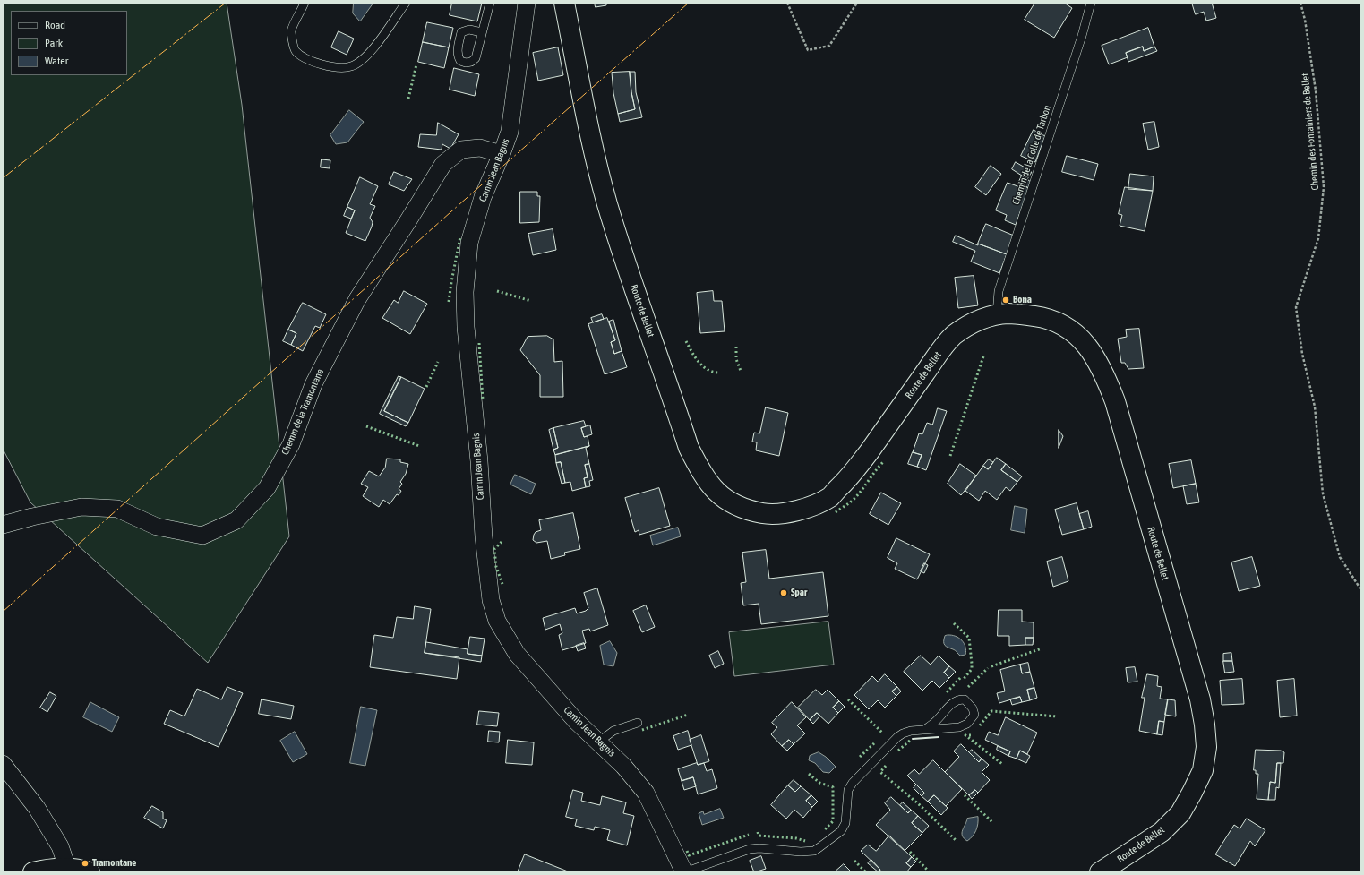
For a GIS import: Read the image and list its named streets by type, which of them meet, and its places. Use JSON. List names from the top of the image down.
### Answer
{
  "streets": {
    "main road": ["Route de Bellet"],
    "street": ["Camin Jean Bagnis", "Chemin de la Tramontane"],
    "lane": ["Chemin de la Colle de Tarbon"],
    "path": ["Chemin des Fontainiers de Bellet"]
  },
  "crossings": [
    ["Chemin de la Colle de Tarbon", "Route de Bellet"],
    ["Camin Jean Bagnis", "Chemin de la Tramontane"]
  ],
  "places": ["Bona", "Spar", "Tramontane"],
  "legend": ["Road", "Park", "Water"]
}
